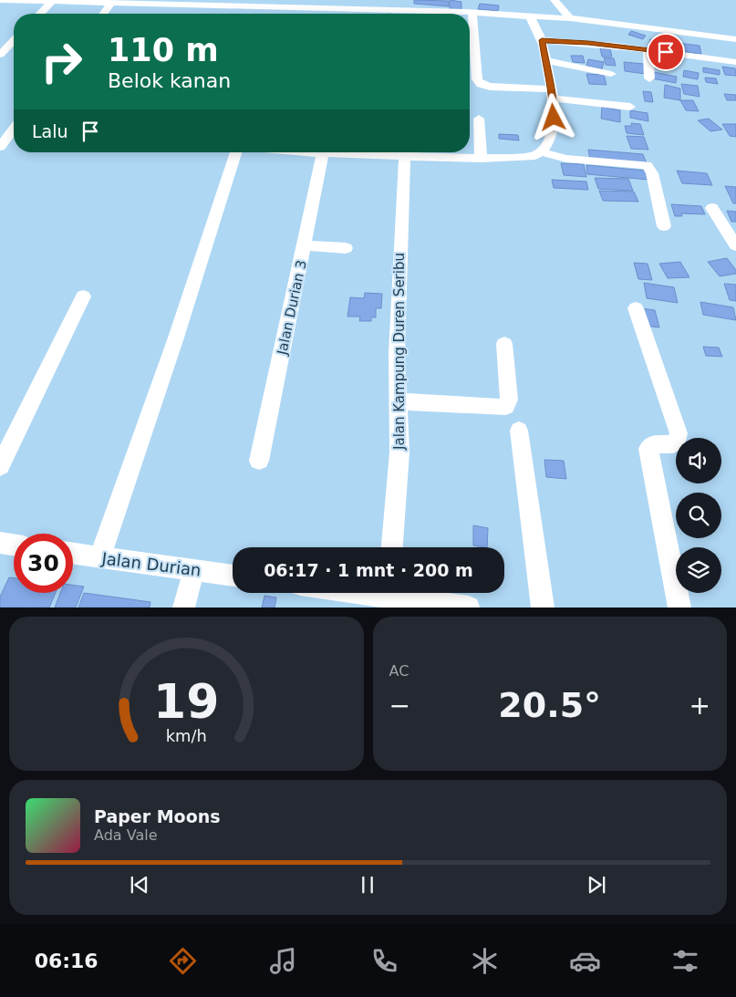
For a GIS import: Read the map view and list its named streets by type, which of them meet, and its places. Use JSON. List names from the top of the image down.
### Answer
{
  "streets": {
    "street": ["Jalan Durian 3", "Jalan Kampung Duren Seribu", "Jalan Durian"]
  },
  "page": {
    "turn": ["110 m", "Belok kanan"],
    "then": "Lalu",
    "limit": "30",
    "trip": "06:17 · 1 mnt · 200 m",
    "tile": "AC",
    "heat": ["−", "20.5°", "+"],
    "song": ["Paper Moons", "Ada Vale"],
    "tabs": "06:16",
    "gauge": ["19", "km/h"]
  }
}
